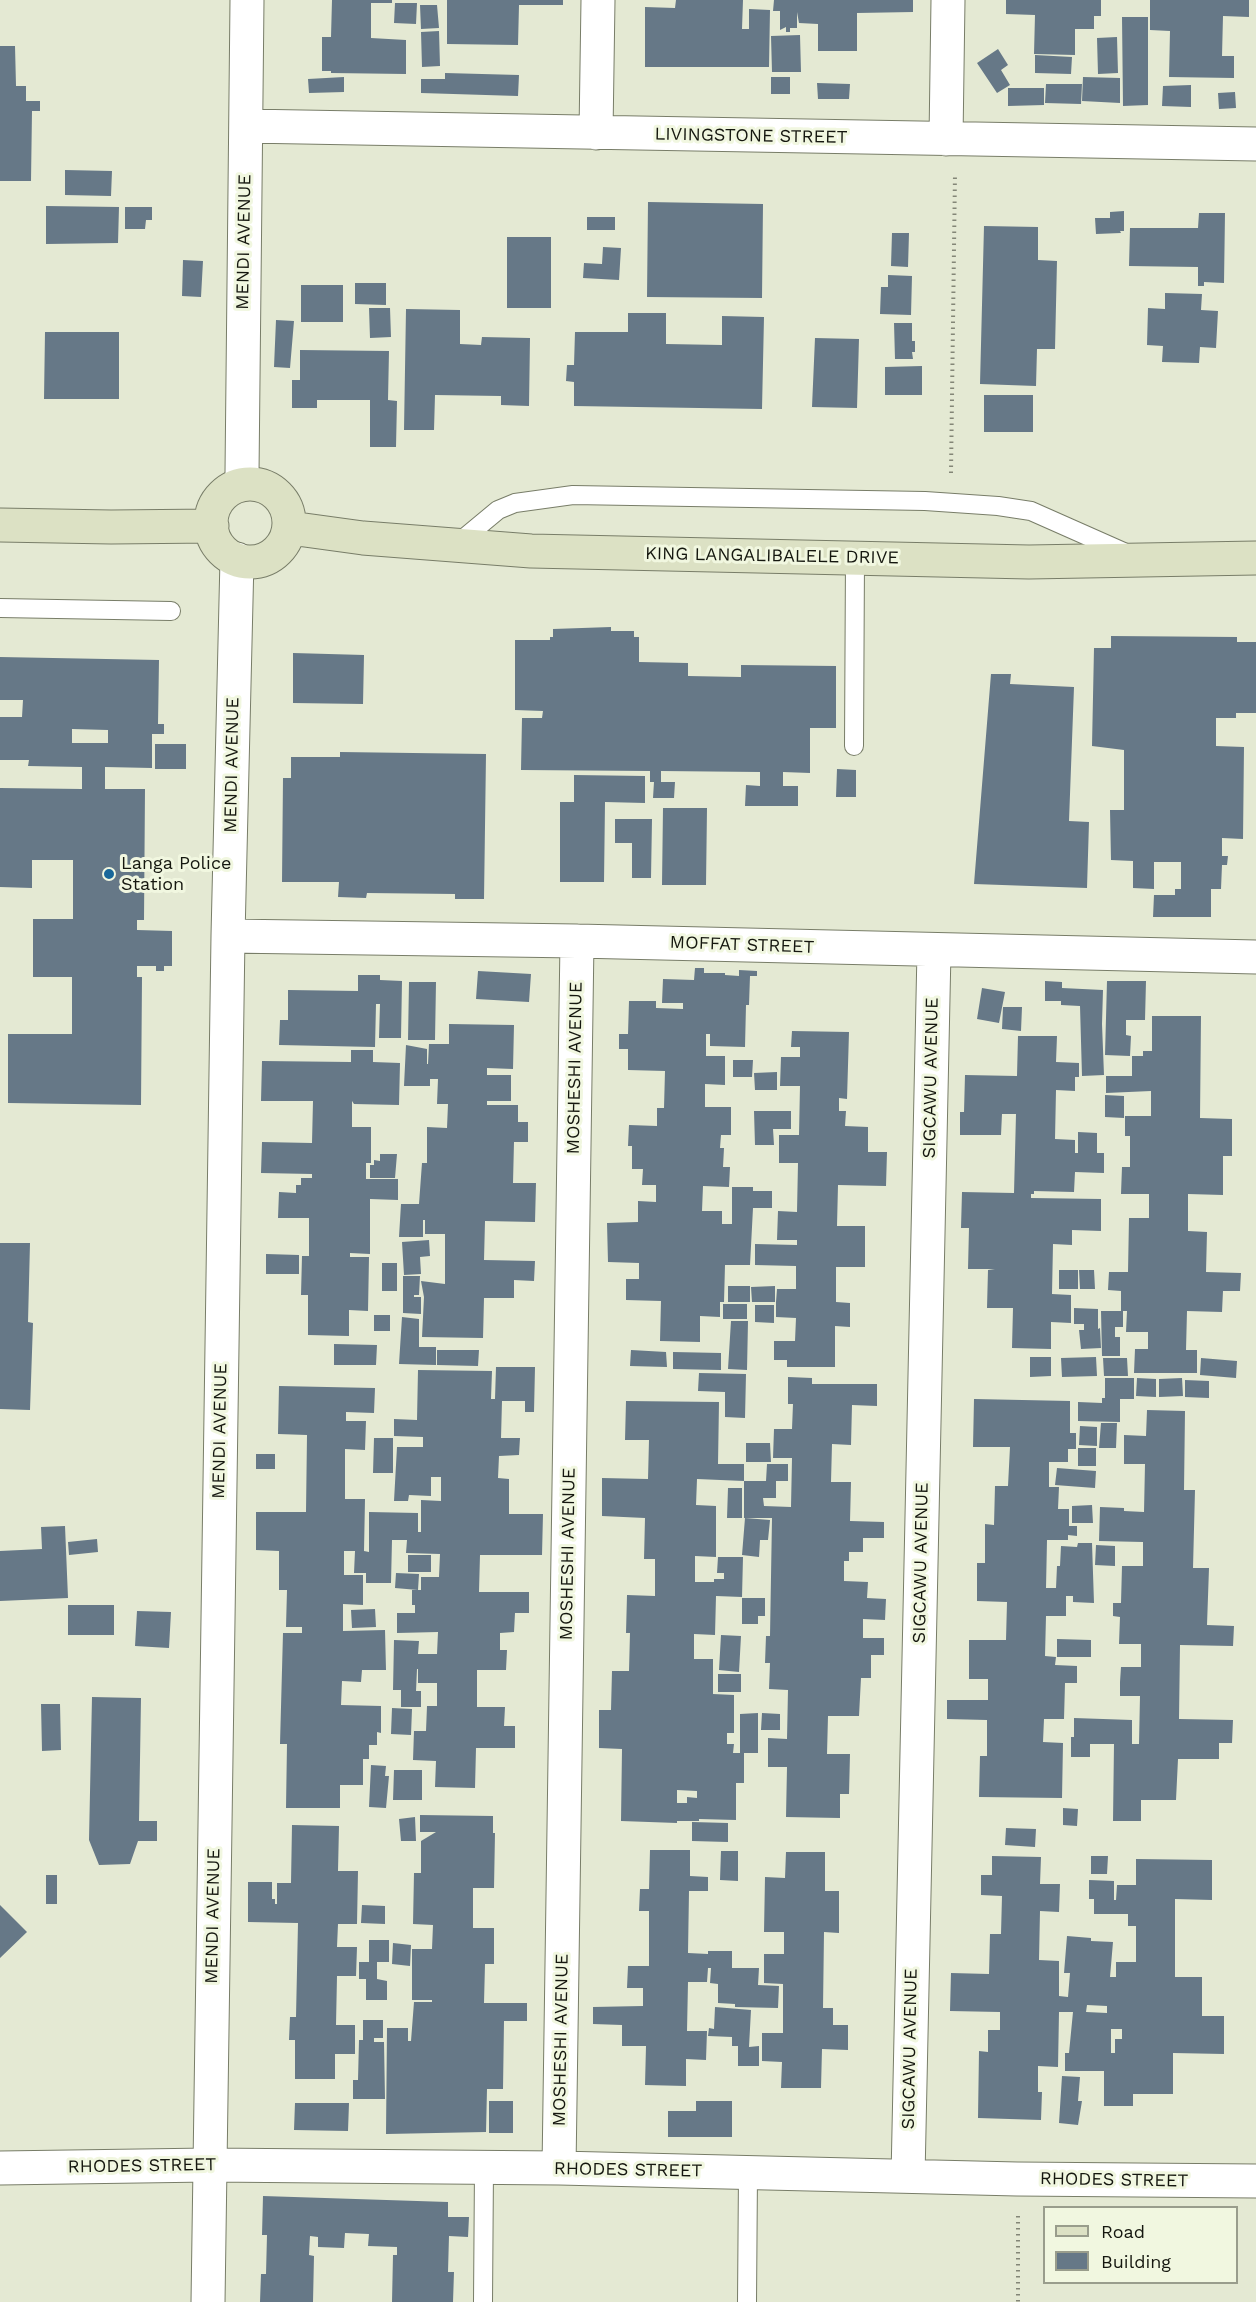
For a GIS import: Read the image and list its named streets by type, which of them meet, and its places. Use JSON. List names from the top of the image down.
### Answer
{
  "streets": {
    "street": [
      "LIVINGSTONE STREET",
      "MENDI AVENUE",
      "KING LANGALIBALELE DRIVE",
      "MOFFAT STREET",
      "MOSHESHI AVENUE",
      "SIGCAWU AVENUE",
      "RHODES STREET"
    ]
  },
  "crossings": [
    ["LIVINGSTONE STREET", "MENDI AVENUE"],
    ["MENDI AVENUE", "KING LANGALIBALELE DRIVE"],
    ["MENDI AVENUE", "MOFFAT STREET"],
    ["MENDI AVENUE", "RHODES STREET"],
    ["MOFFAT STREET", "MOSHESHI AVENUE"],
    ["MOFFAT STREET", "SIGCAWU AVENUE"],
    ["MOSHESHI AVENUE", "RHODES STREET"],
    ["SIGCAWU AVENUE", "RHODES STREET"]
  ],
  "places": ["Langa Police Station"],
  "legend": ["Road", "Building"]
}
